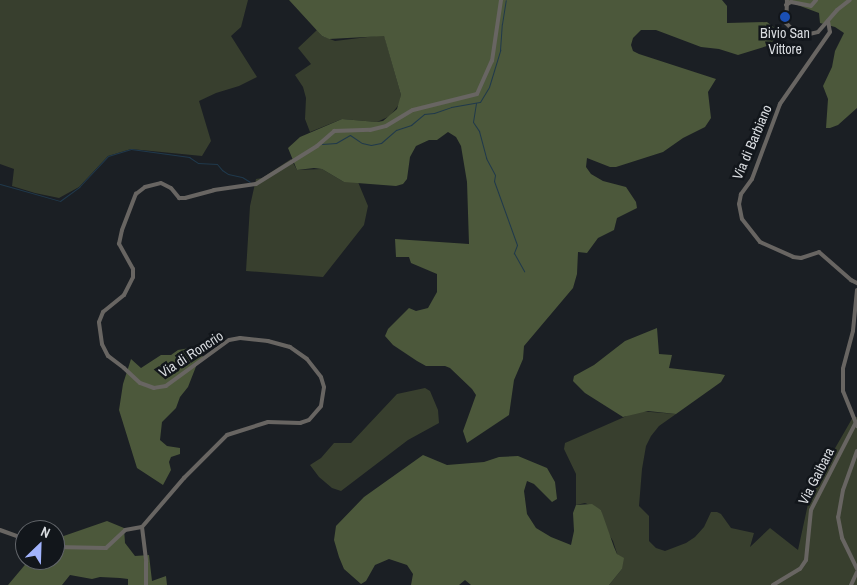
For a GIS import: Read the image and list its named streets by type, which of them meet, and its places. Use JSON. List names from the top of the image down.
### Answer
{
  "streets": {
    "street": ["Via di Barbiano", "Via di Roncrio", "Via Gaibara"]
  },
  "places": ["Bivio San Vittore"],
  "north": "top right"
}
